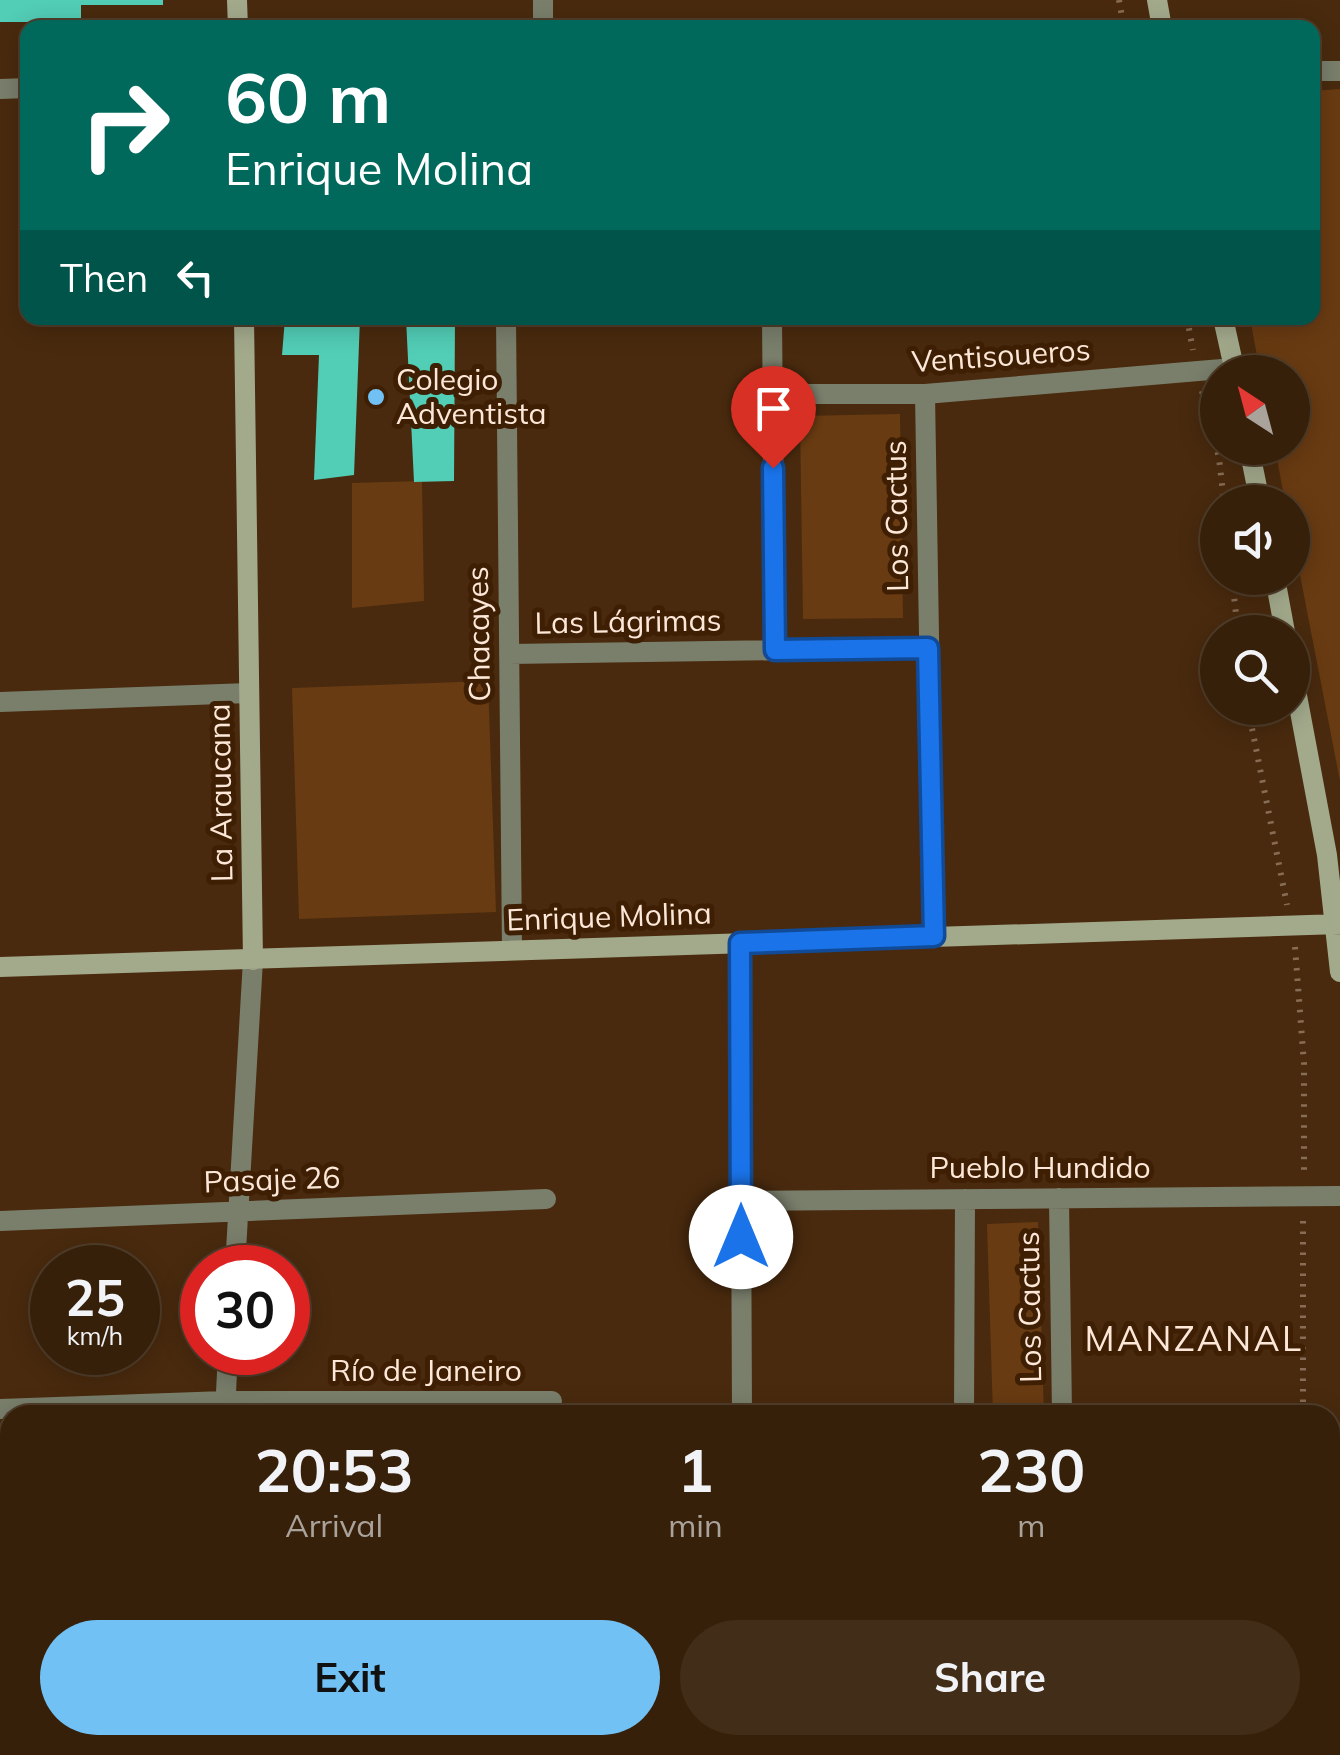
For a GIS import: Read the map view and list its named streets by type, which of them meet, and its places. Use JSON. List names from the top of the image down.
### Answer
{
  "streets": {
    "street": [
      "Ventisoueros",
      "Los Cactus",
      "Las Lágrimas",
      "Chacayes",
      "La Araucana",
      "Enrique Molina",
      "Pueblo Hundido",
      "Pasaje 26",
      "Río de Janeiro"
    ]
  },
  "crossings": [
    ["Ventisoueros", "Los Cactus"],
    ["Los Cactus", "Las Lágrimas"],
    ["Los Cactus", "Enrique Molina"],
    ["Los Cactus", "Pueblo Hundido"],
    ["Las Lágrimas", "Chacayes"],
    ["Chacayes", "Enrique Molina"],
    ["La Araucana", "Enrique Molina"],
    ["La Araucana", "Pasaje 26"]
  ],
  "districts": ["MANZANAL"],
  "places": ["Colegio Adventista"],
  "north": "top left",
  "page": {
    "turn": ["60 m", "Enrique Molina"],
    "then": "Then",
    "speed": "25 km/h",
    "limit": "30",
    "eta": [
      "20:53",
      "Arrival",
      "1",
      "min",
      "230",
      "m"
    ],
    "buttons": ["Exit", "Share"]
  }
}
